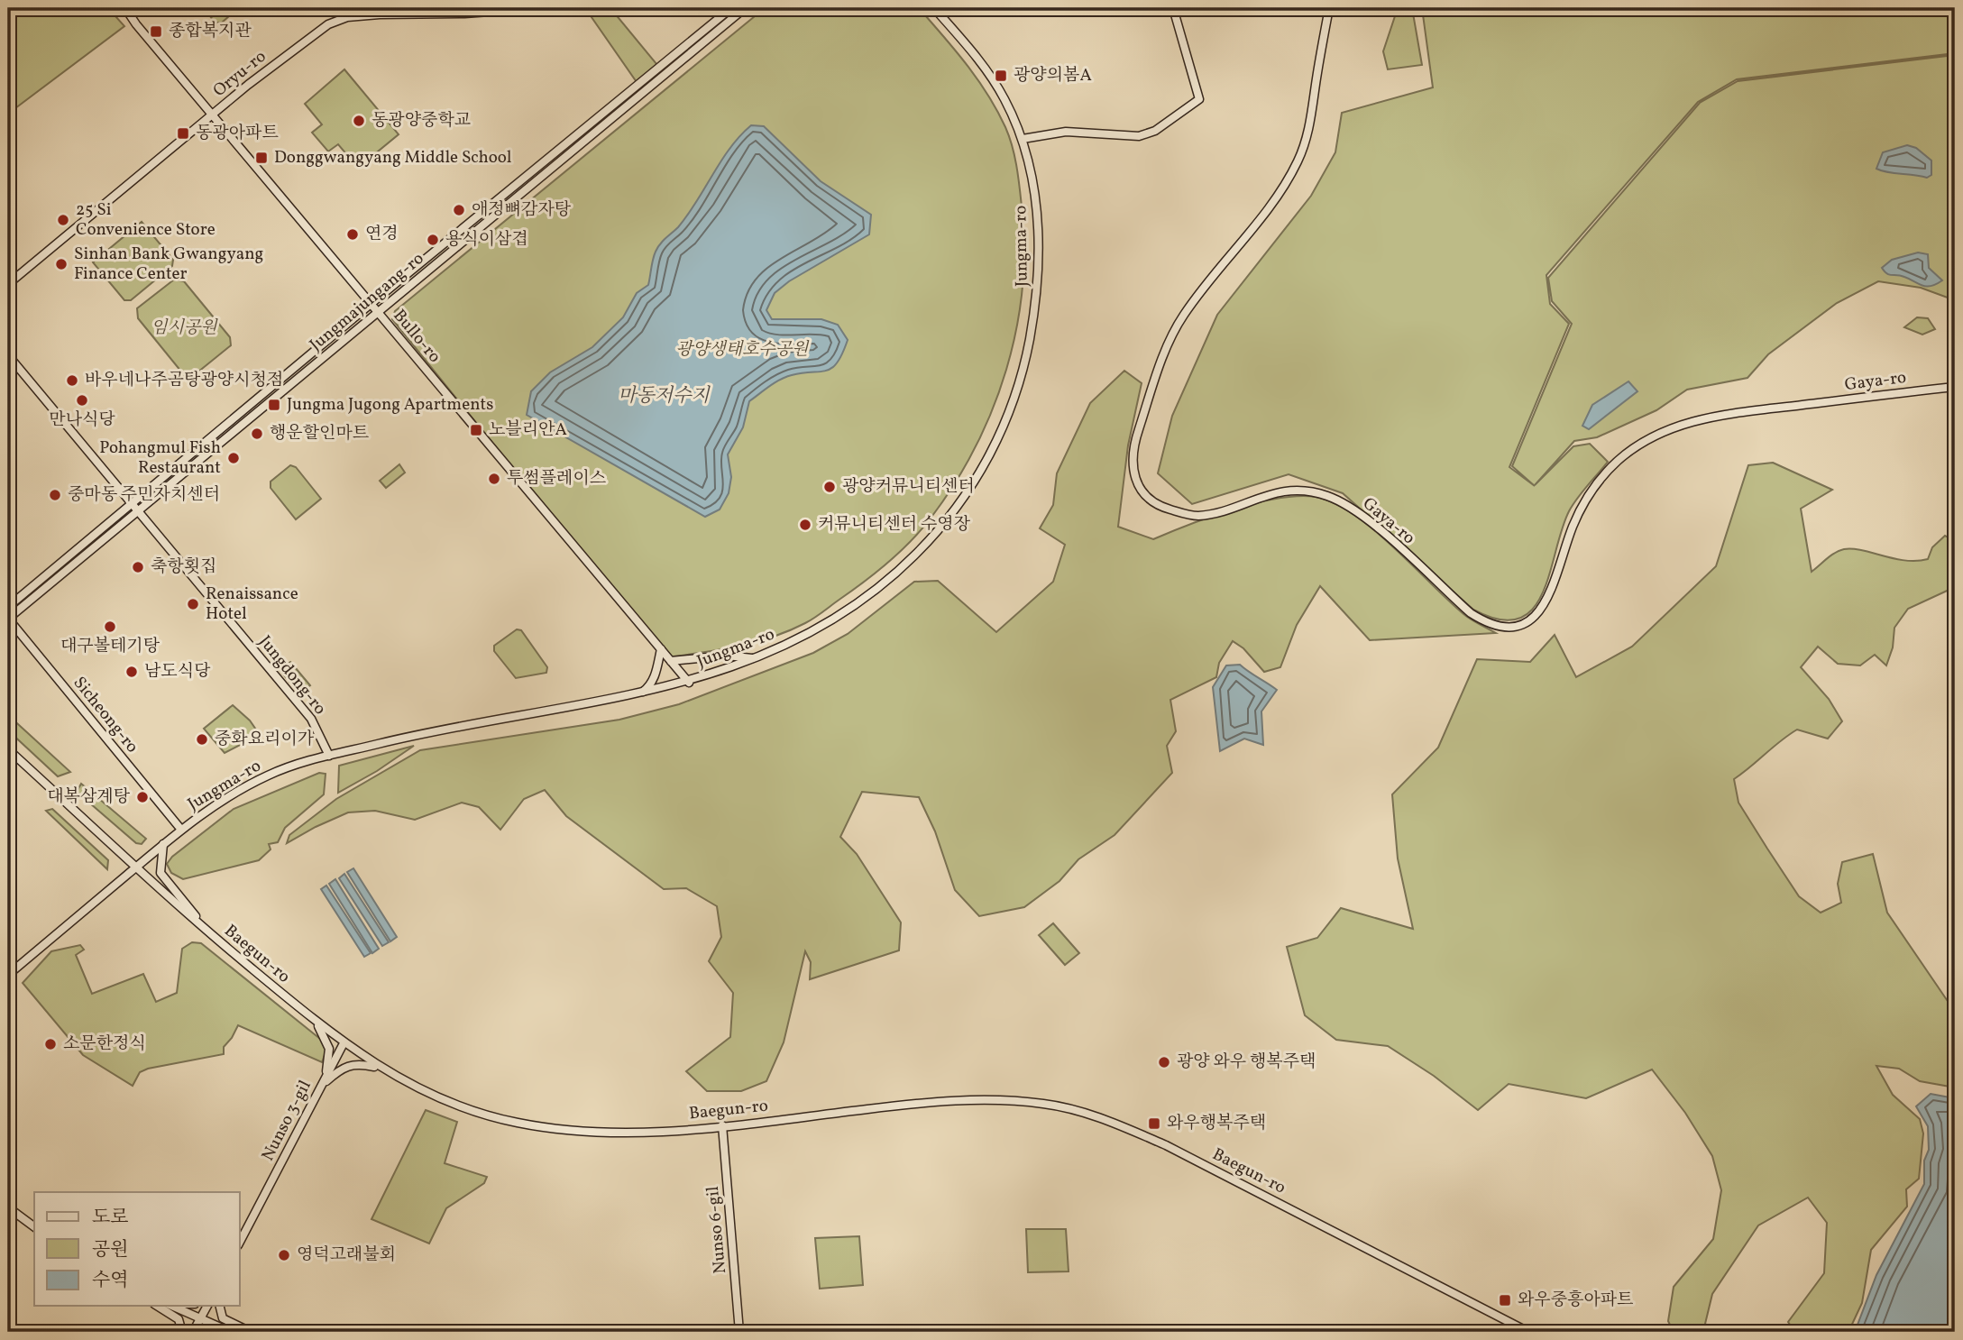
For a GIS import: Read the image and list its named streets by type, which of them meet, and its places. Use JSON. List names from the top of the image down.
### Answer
{
  "streets": {
    "street": [
      "Oryu-ro",
      "Jungma-ro",
      "Jungmajungang-ro",
      "Bullo-ro",
      "Gaya-ro",
      "Jungdong-ro",
      "Sicheong-ro",
      "Baegun-ro",
      "Nunso 3-gil",
      "Nunso 6-gil"
    ]
  },
  "crossings": [
    ["Oryu-ro", "Bullo-ro"],
    ["Jungma-ro", "Bullo-ro"],
    ["Jungma-ro", "Jungdong-ro"],
    ["Jungma-ro", "Sicheong-ro"],
    ["Jungma-ro", "Baegun-ro"],
    ["Jungmajungang-ro", "Bullo-ro"],
    ["Jungmajungang-ro", "Jungdong-ro"],
    ["Jungmajungang-ro", "Sicheong-ro"],
    ["Baegun-ro", "Nunso 3-gil"],
    ["Baegun-ro", "Nunso 6-gil"]
  ],
  "water": ["마동저수지"],
  "parks": ["임시공원", "광양생태호수공원"],
  "places": {
    "transit": [
      "종합복지관",
      "광양의봄A",
      "동광아파트",
      "Donggwangyang Middle School",
      "Jungma Jugong Apartments",
      "노블리안A",
      "와우행복주택",
      "와우중흥아파트"
    ],
    "other": [
      "동광양중학교",
      "애정뼈감자탕",
      "25 Si Convenience Store",
      "연경",
      "용식이삼겹",
      "Sinhan Bank Gwangyang Finance Center",
      "바우네나주곰탕광양시청점",
      "만나식당",
      "행운할인마트",
      "Pohangmul Fish Restaurant",
      "투썸플레이스",
      "광양커뮤니티센터",
      "중마동 주민자치센터",
      "커뮤니티센터 수영장",
      "축항횟집",
      "Renaissance Hotel",
      "대구볼테기탕",
      "남도식당",
      "중화요리이가",
      "대복삼계탕",
      "소문한정식",
      "광양 와우 행복주택",
      "영덕고래불회"
    ]
  },
  "legend": ["도로", "공원", "수역"]
}
